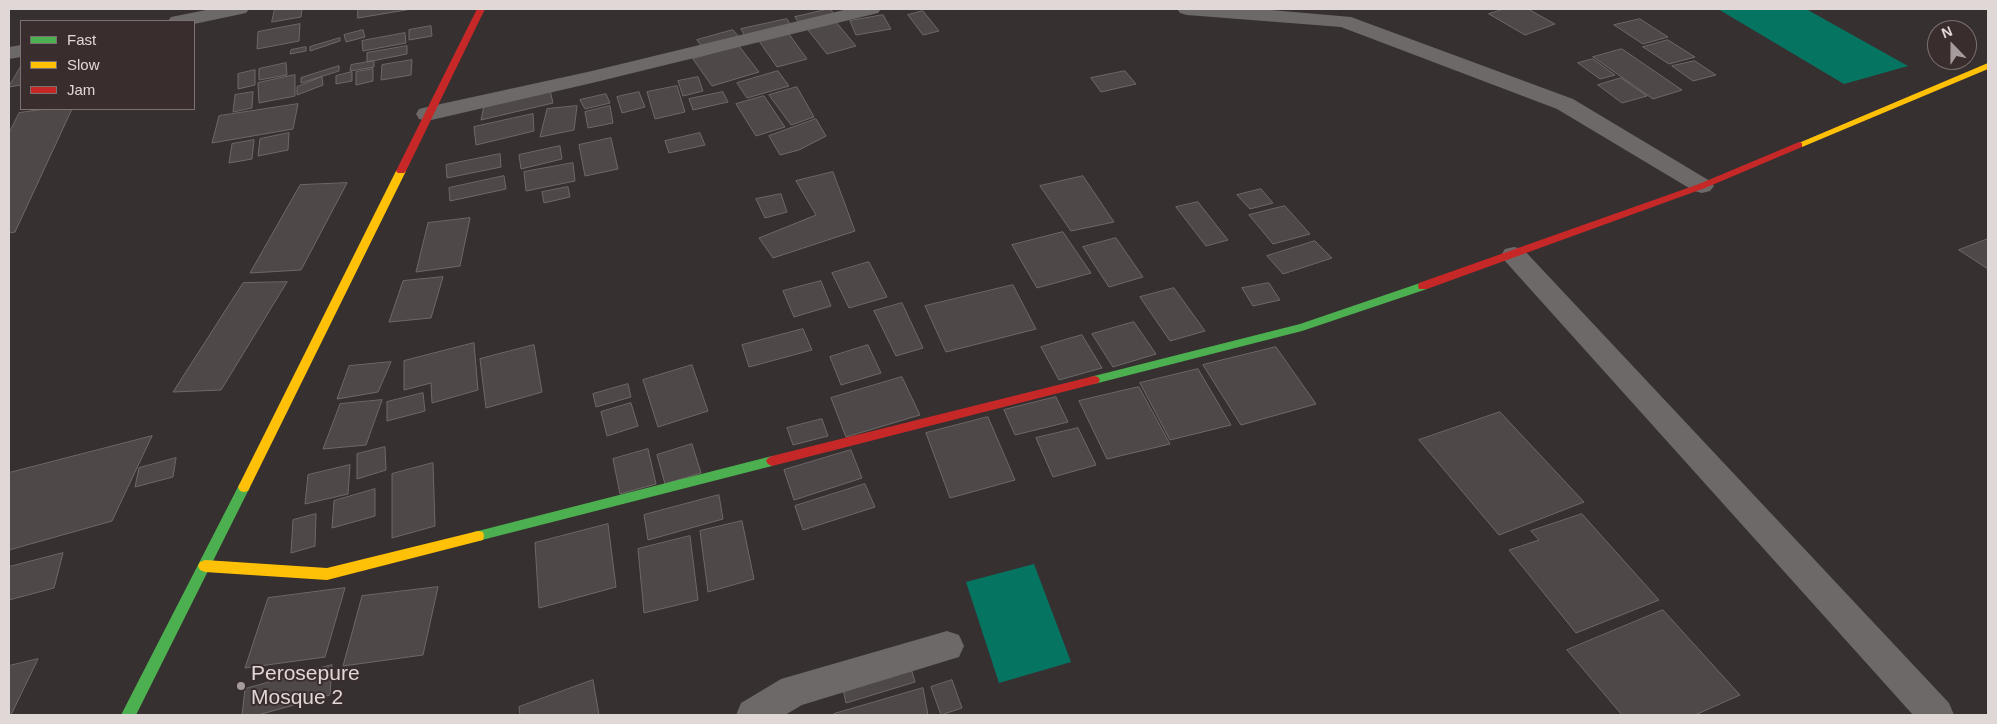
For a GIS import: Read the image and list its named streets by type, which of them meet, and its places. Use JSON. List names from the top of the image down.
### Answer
{
  "places": ["Perosepure Mosque 2"],
  "legend": ["Fast", "Slow", "Jam"],
  "north": "top"
}
